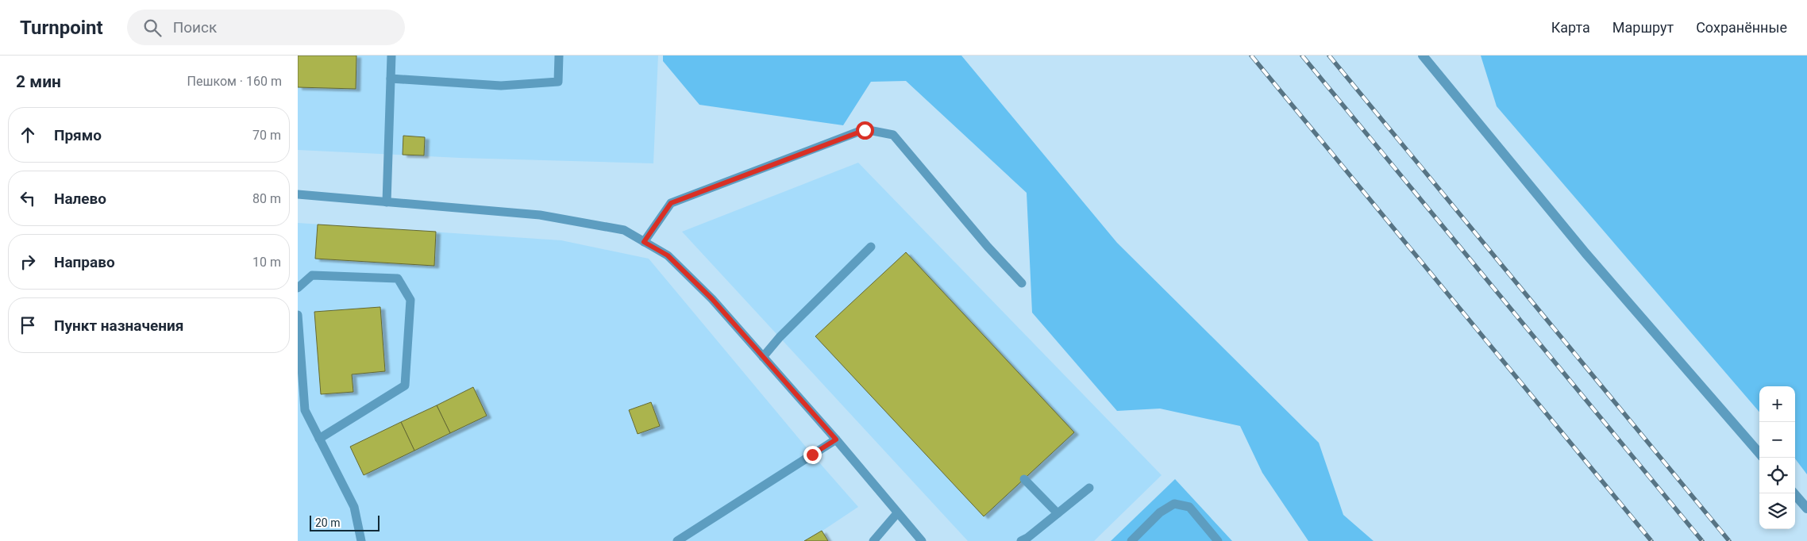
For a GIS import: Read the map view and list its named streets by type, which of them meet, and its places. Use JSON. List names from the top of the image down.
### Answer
{
  "scale_bar": "20 m",
  "page": {
    "header": "Turnpoint",
    "search": "Поиск",
    "nav": ["Карта", "Маршрут", "Сохранённые"],
    "heading": ["2 мин", "Пешком · 160 m"],
    "list": [
      ["Прямо", "70 m"],
      ["Налево", "80 m"],
      ["Направо", "10 m"],
      "Пункт назначения"
    ],
    "map_buttons": ["+", "−"],
    "scale": "20 m"
  }
}
